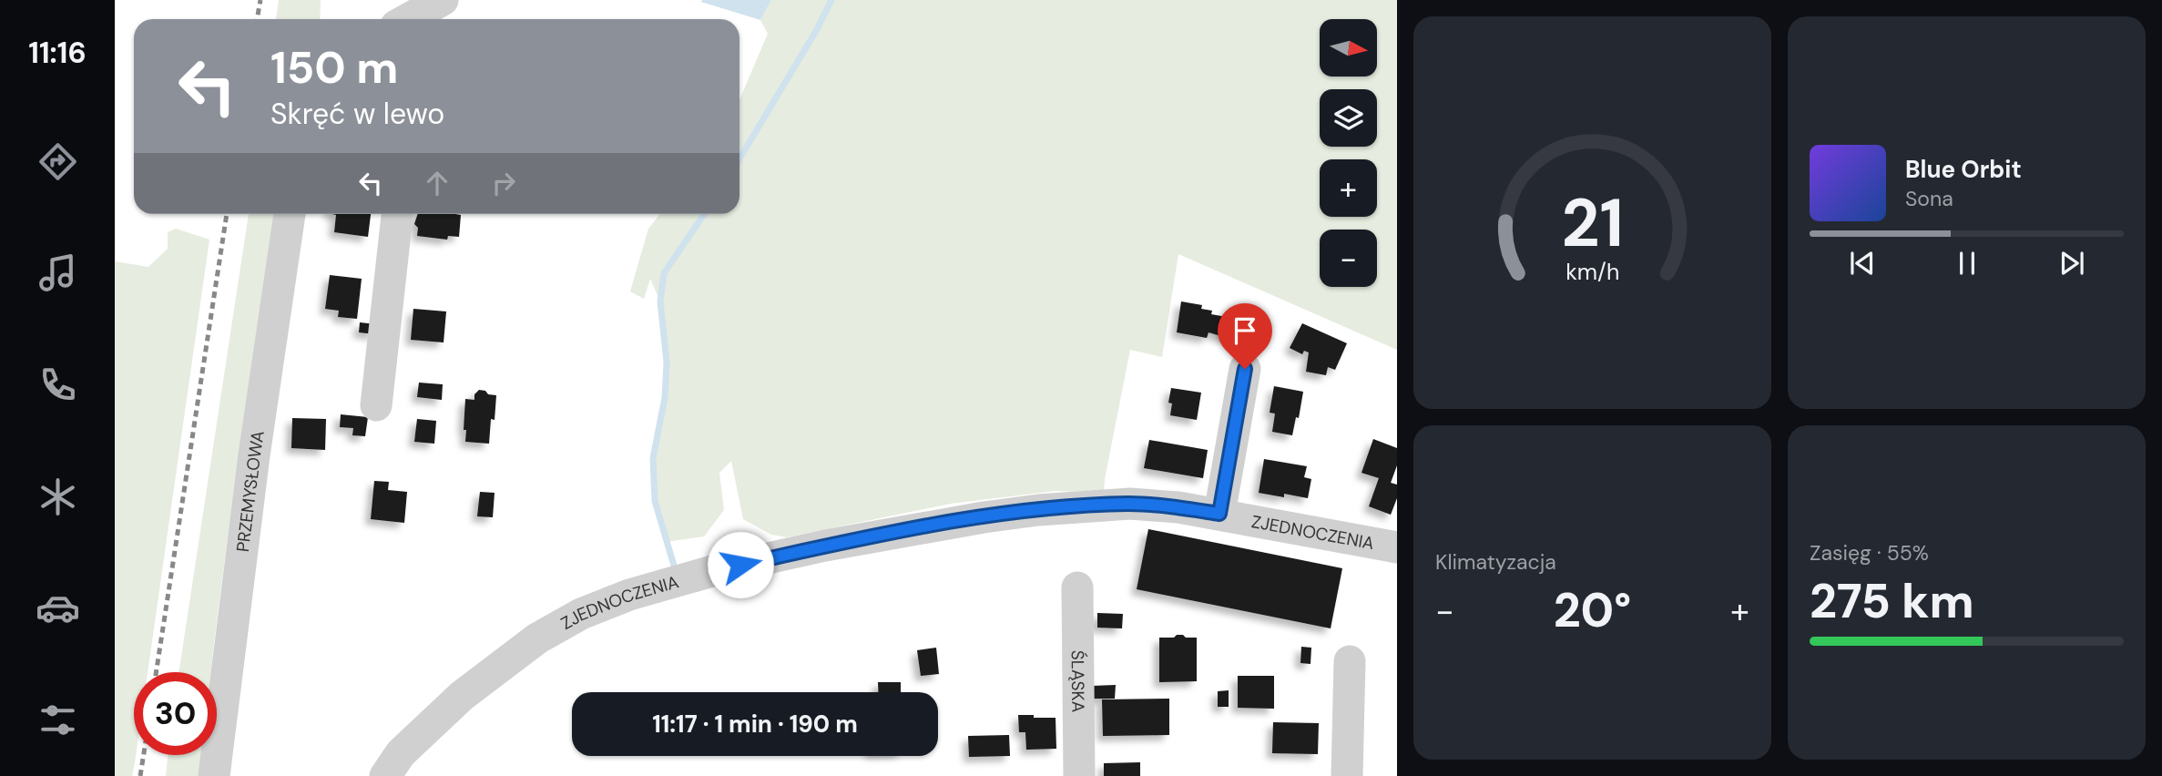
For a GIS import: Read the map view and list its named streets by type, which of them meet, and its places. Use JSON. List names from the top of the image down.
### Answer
{
  "streets": {
    "street": ["PRZEMYSŁOWA", "ZJEDNOCZENIA", "ŚLĄSKA"]
  },
  "north": "right",
  "page": {
    "tabs": "11:16",
    "map_buttons": ["+", "−"],
    "turn": ["150 m", "Skręć w lewo"],
    "song": ["Blue Orbit", "Sona"],
    "tile": [
      "Klimatyzacja",
      ["Zasięg · 55%", "275 km"]
    ],
    "heat": ["−", "20°", "+"],
    "limit": "30",
    "trip": "11:17 · 1 min · 190 m",
    "gauge": ["21", "km/h"]
  }
}
